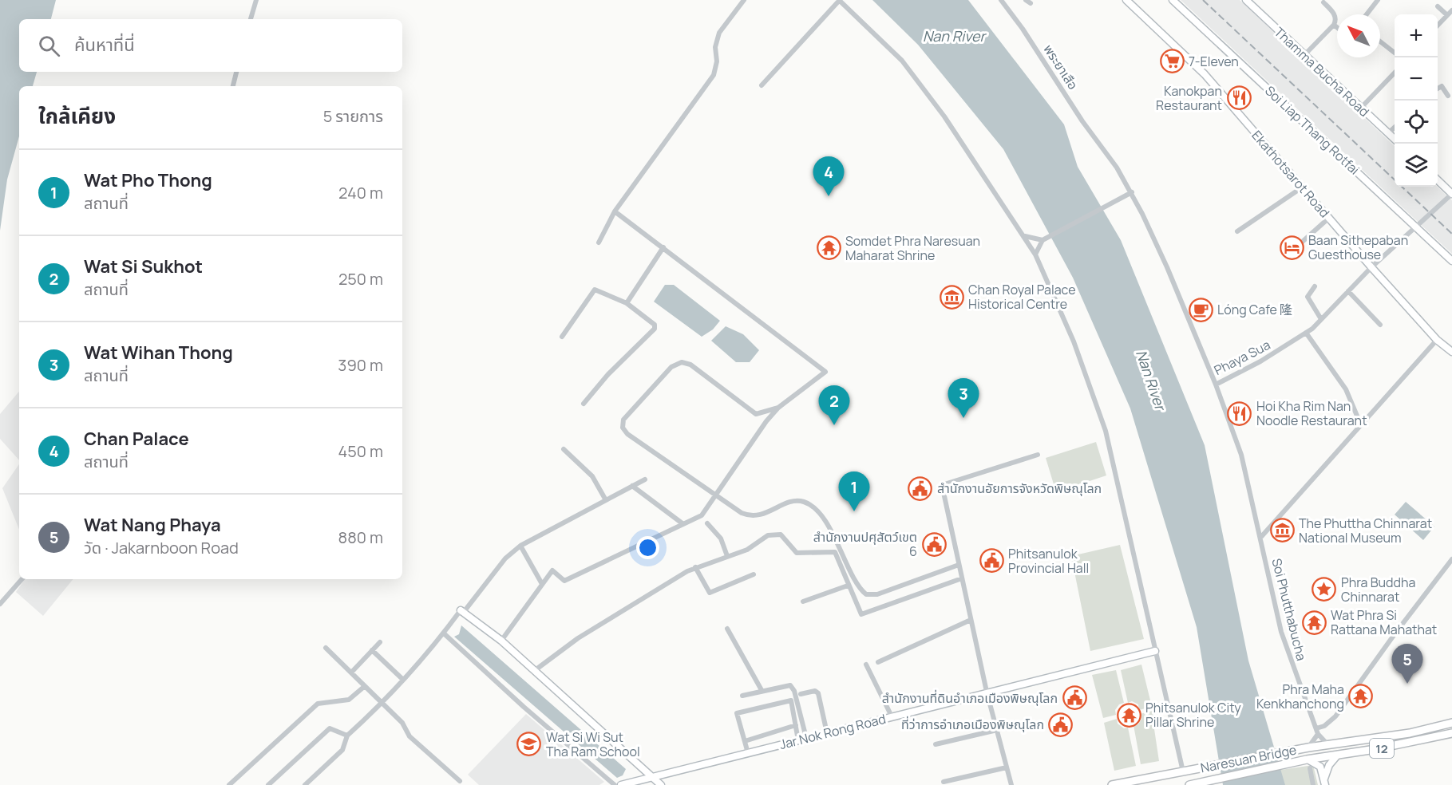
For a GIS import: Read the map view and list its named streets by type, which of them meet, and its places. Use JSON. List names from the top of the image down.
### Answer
{
  "streets": {
    "main road": ["12", "Naresuan Bridge"],
    "street": [
      "พระยาเสือ",
      "Thamma Bucha Road",
      "Soi Liap Thang Rotfai",
      "Ekathotsarot Road",
      "Phaya Sua",
      "Soi Phutthabucha",
      "Jar Nok Rong Road"
    ]
  },
  "crossings": [
    ["พระยาเสือ", "Phaya Sua"],
    ["Soi Liap Thang Rotfai", "Phaya Sua"],
    ["Ekathotsarot Road", "Phaya Sua"],
    ["Phaya Sua", "Soi Phutthabucha"],
    ["12", "Naresuan Bridge"]
  ],
  "water": ["Nan River"],
  "places": {
    "supermarket": ["7-Eleven"],
    "restaurant": ["Kanokpan Restaurant", "Hoi Kha Rim Nan Noodle Restaurant"],
    "hotel": ["Baan Sithepaban Guesthouse"],
    "temple": [
      "Somdet Phra Naresuan Maharat Shrine",
      "Wat Phra Si Rattana Mahathat",
      "Phra Maha Kenkhanchong",
      "Phitsanulok City Pillar Shrine"
    ],
    "museum": ["Chan Royal Palace Historical Centre", "The Phuttha Chinnarat National Museum"],
    "cafe": ["Lóng Cafe 隆"],
    "public building": [
      "สำนักงานอัยการจังหวัดพิษณุโลก",
      "สำนักงานปศุสัตว์เขต 6",
      "Phitsanulok Provincial Hall",
      "สำนักงานที่ดินอำเภอเมืองพิษณุโลก",
      "ที่ว่าการอำเภอเมืองพิษณุโลก"
    ],
    "place": ["Phra Buddha Chinnarat"],
    "school or university": ["Wat Si Wi Sut Tha Ram School"]
  },
  "north": "top left",
  "page": {
    "map_buttons": ["+", "−"],
    "search": "ค้นหาที่นี่",
    "heading": ["ใกล้เคียง", "5 รายการ"],
    "list": [
      {
        "mark": "1",
        "name": "Wat Pho Thong",
        "note": "สถานที่",
        "value": "240 m"
      },
      {
        "mark": "2",
        "name": "Wat Si Sukhot",
        "note": "สถานที่",
        "value": "250 m"
      },
      {
        "mark": "3",
        "name": "Wat Wihan Thong",
        "note": "สถานที่",
        "value": "390 m"
      },
      {
        "mark": "4",
        "name": "Chan Palace",
        "note": "สถานที่",
        "value": "450 m"
      },
      {
        "mark": "5",
        "name": "Wat Nang Phaya",
        "note": "วัด · Jakarnboon Road",
        "value": "880 m"
      }
    ],
    "pins": [
      "4",
      "3",
      "2",
      "1",
      "5"
    ]
  }
}
